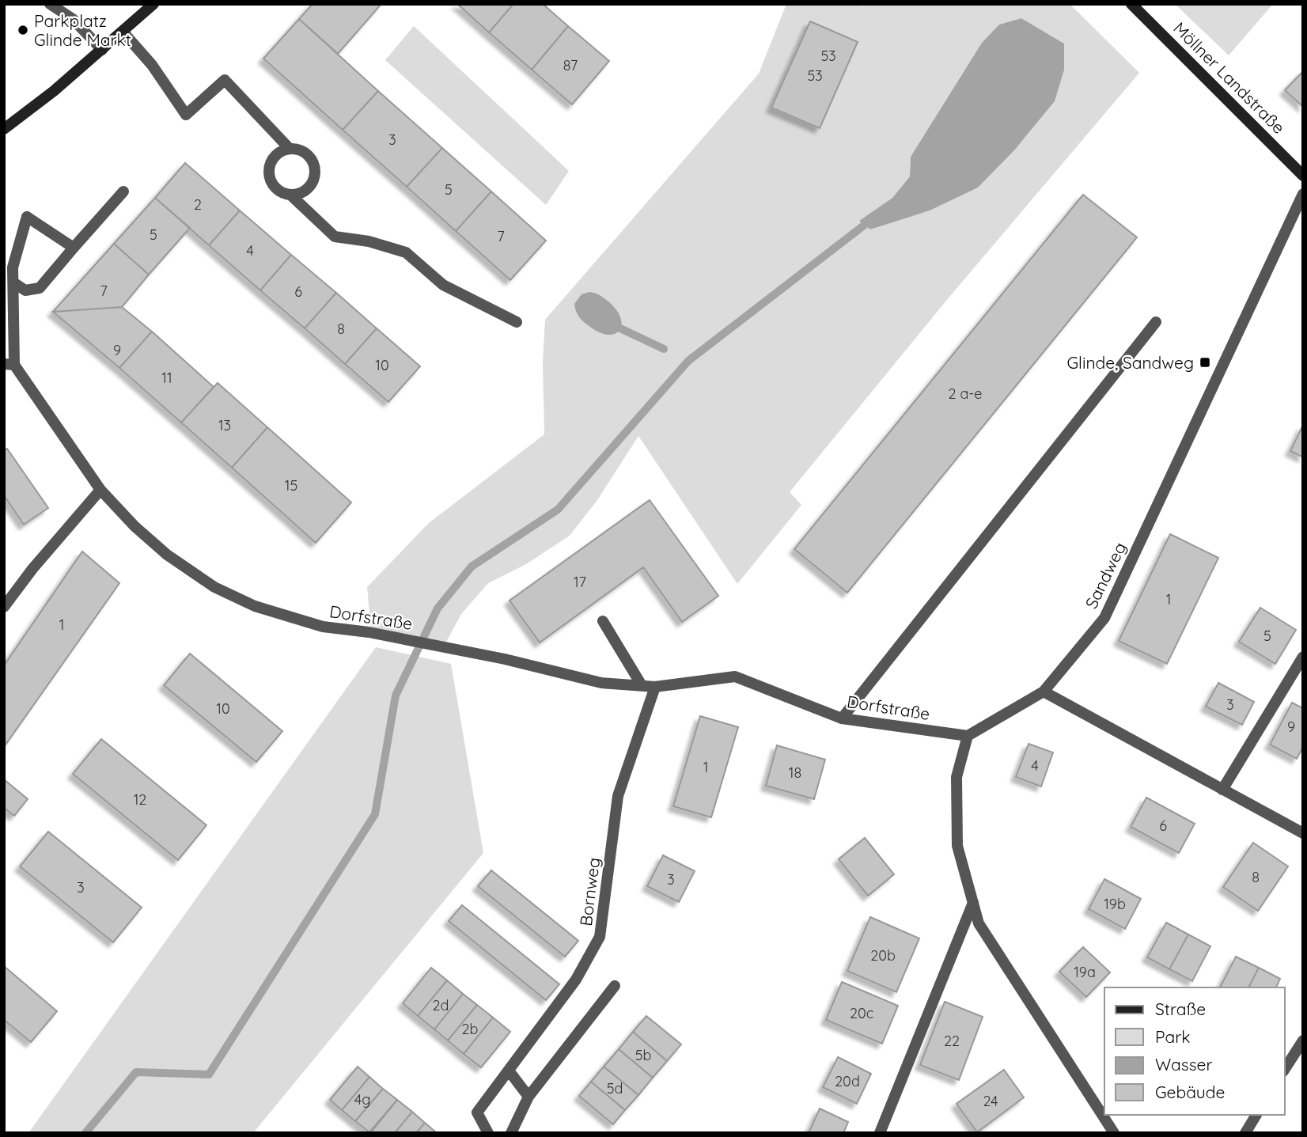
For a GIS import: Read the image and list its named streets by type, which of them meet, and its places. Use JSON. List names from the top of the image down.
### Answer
{
  "streets": {
    "main road": ["Möllner Landstraße"],
    "street": ["Sandweg", "Dorfstraße", "Bornweg"]
  },
  "crossings": [
    ["Dorfstraße", "Bornweg"]
  ],
  "places": {
    "other": ["Parkplatz Glinde Markt"],
    "transit": ["Glinde, Sandweg"]
  },
  "house_numbers": [
    "53",
    "87",
    "53",
    "3",
    "5",
    "2",
    "5",
    "7",
    "4",
    "7",
    "6",
    "8",
    "9",
    "10",
    "11",
    "2 a-e",
    "13",
    "15",
    "17",
    "1",
    "1",
    "5",
    "3",
    "10",
    "9",
    "4",
    "1",
    "18",
    "12",
    "6",
    "8",
    "3",
    "3",
    "19b",
    "20b",
    "19a",
    "2d",
    "20c",
    "2b",
    "22",
    "5b",
    "20d",
    "5d",
    "4g",
    "24"
  ],
  "legend": [
    "Straße",
    "Park",
    "Wasser",
    "Gebäude"
  ]
}
